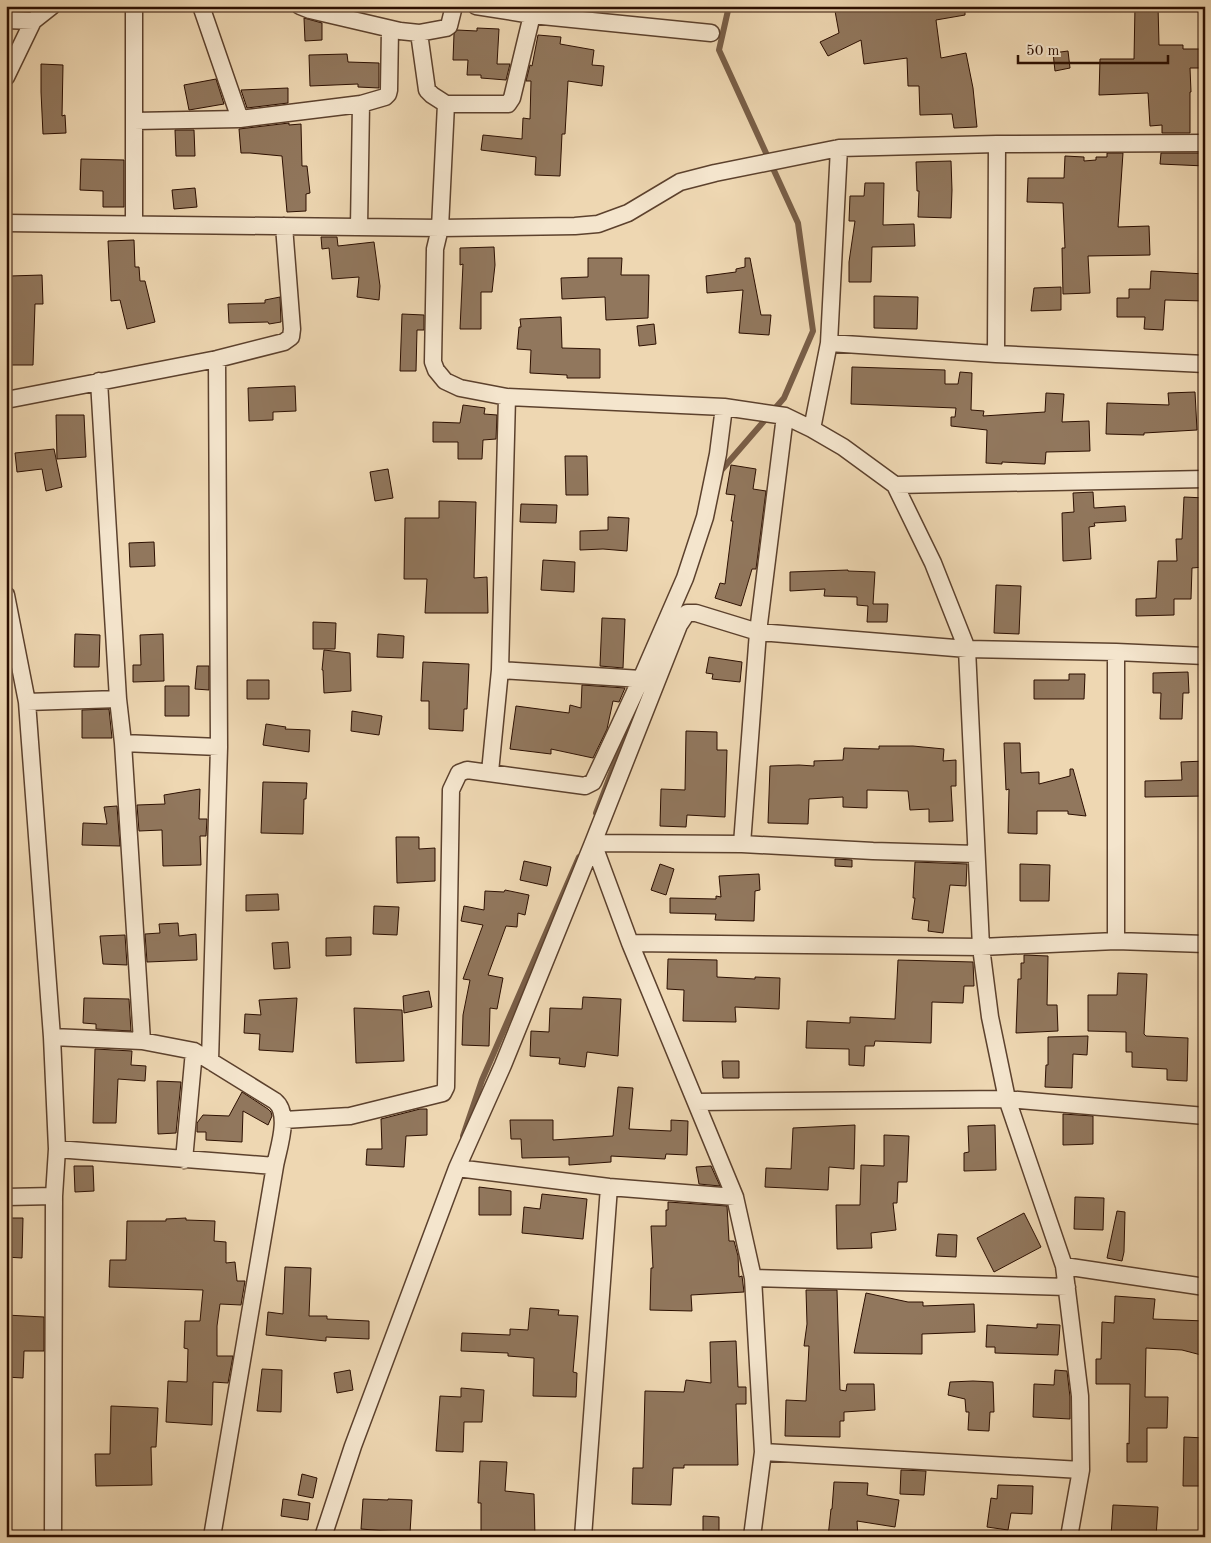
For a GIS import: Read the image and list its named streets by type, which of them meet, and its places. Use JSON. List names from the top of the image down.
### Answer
{
  "scale_bar": "50 m"
}
